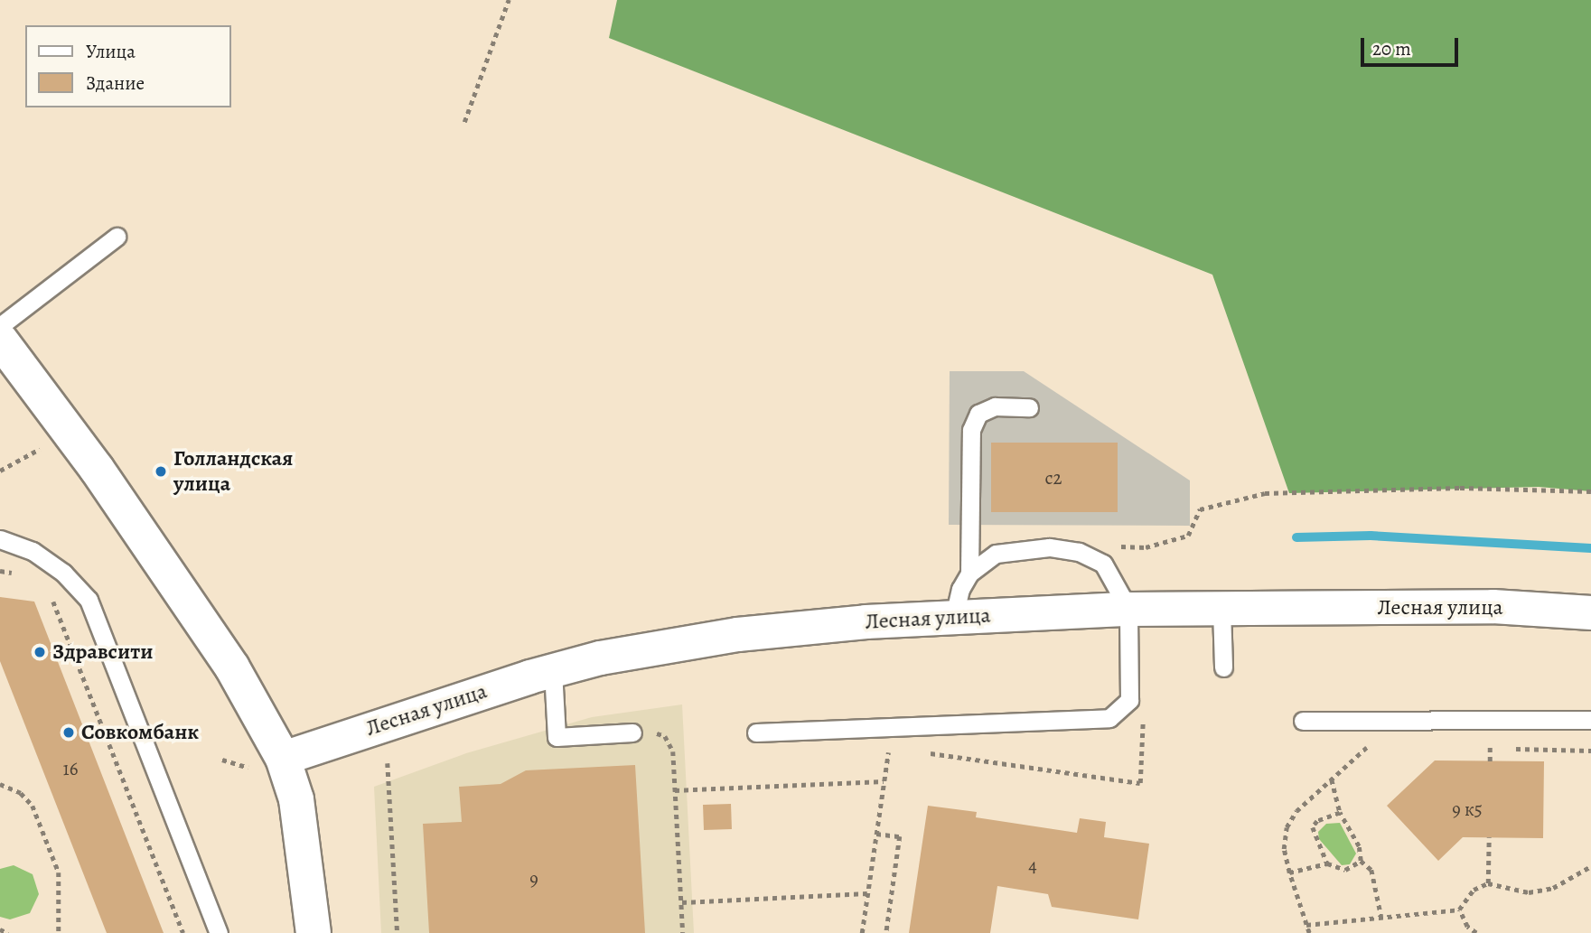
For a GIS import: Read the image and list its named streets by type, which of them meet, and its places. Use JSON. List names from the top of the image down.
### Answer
{
  "streets": {
    "street": ["Лесная улица"]
  },
  "places": ["Голландская улица", "Здравсити", "Совкомбанк"],
  "house_numbers": [
    "с2",
    "16",
    "9 к5",
    "4",
    "9"
  ],
  "legend": ["Улица", "Здание"],
  "scale_bar": "20 m"
}
